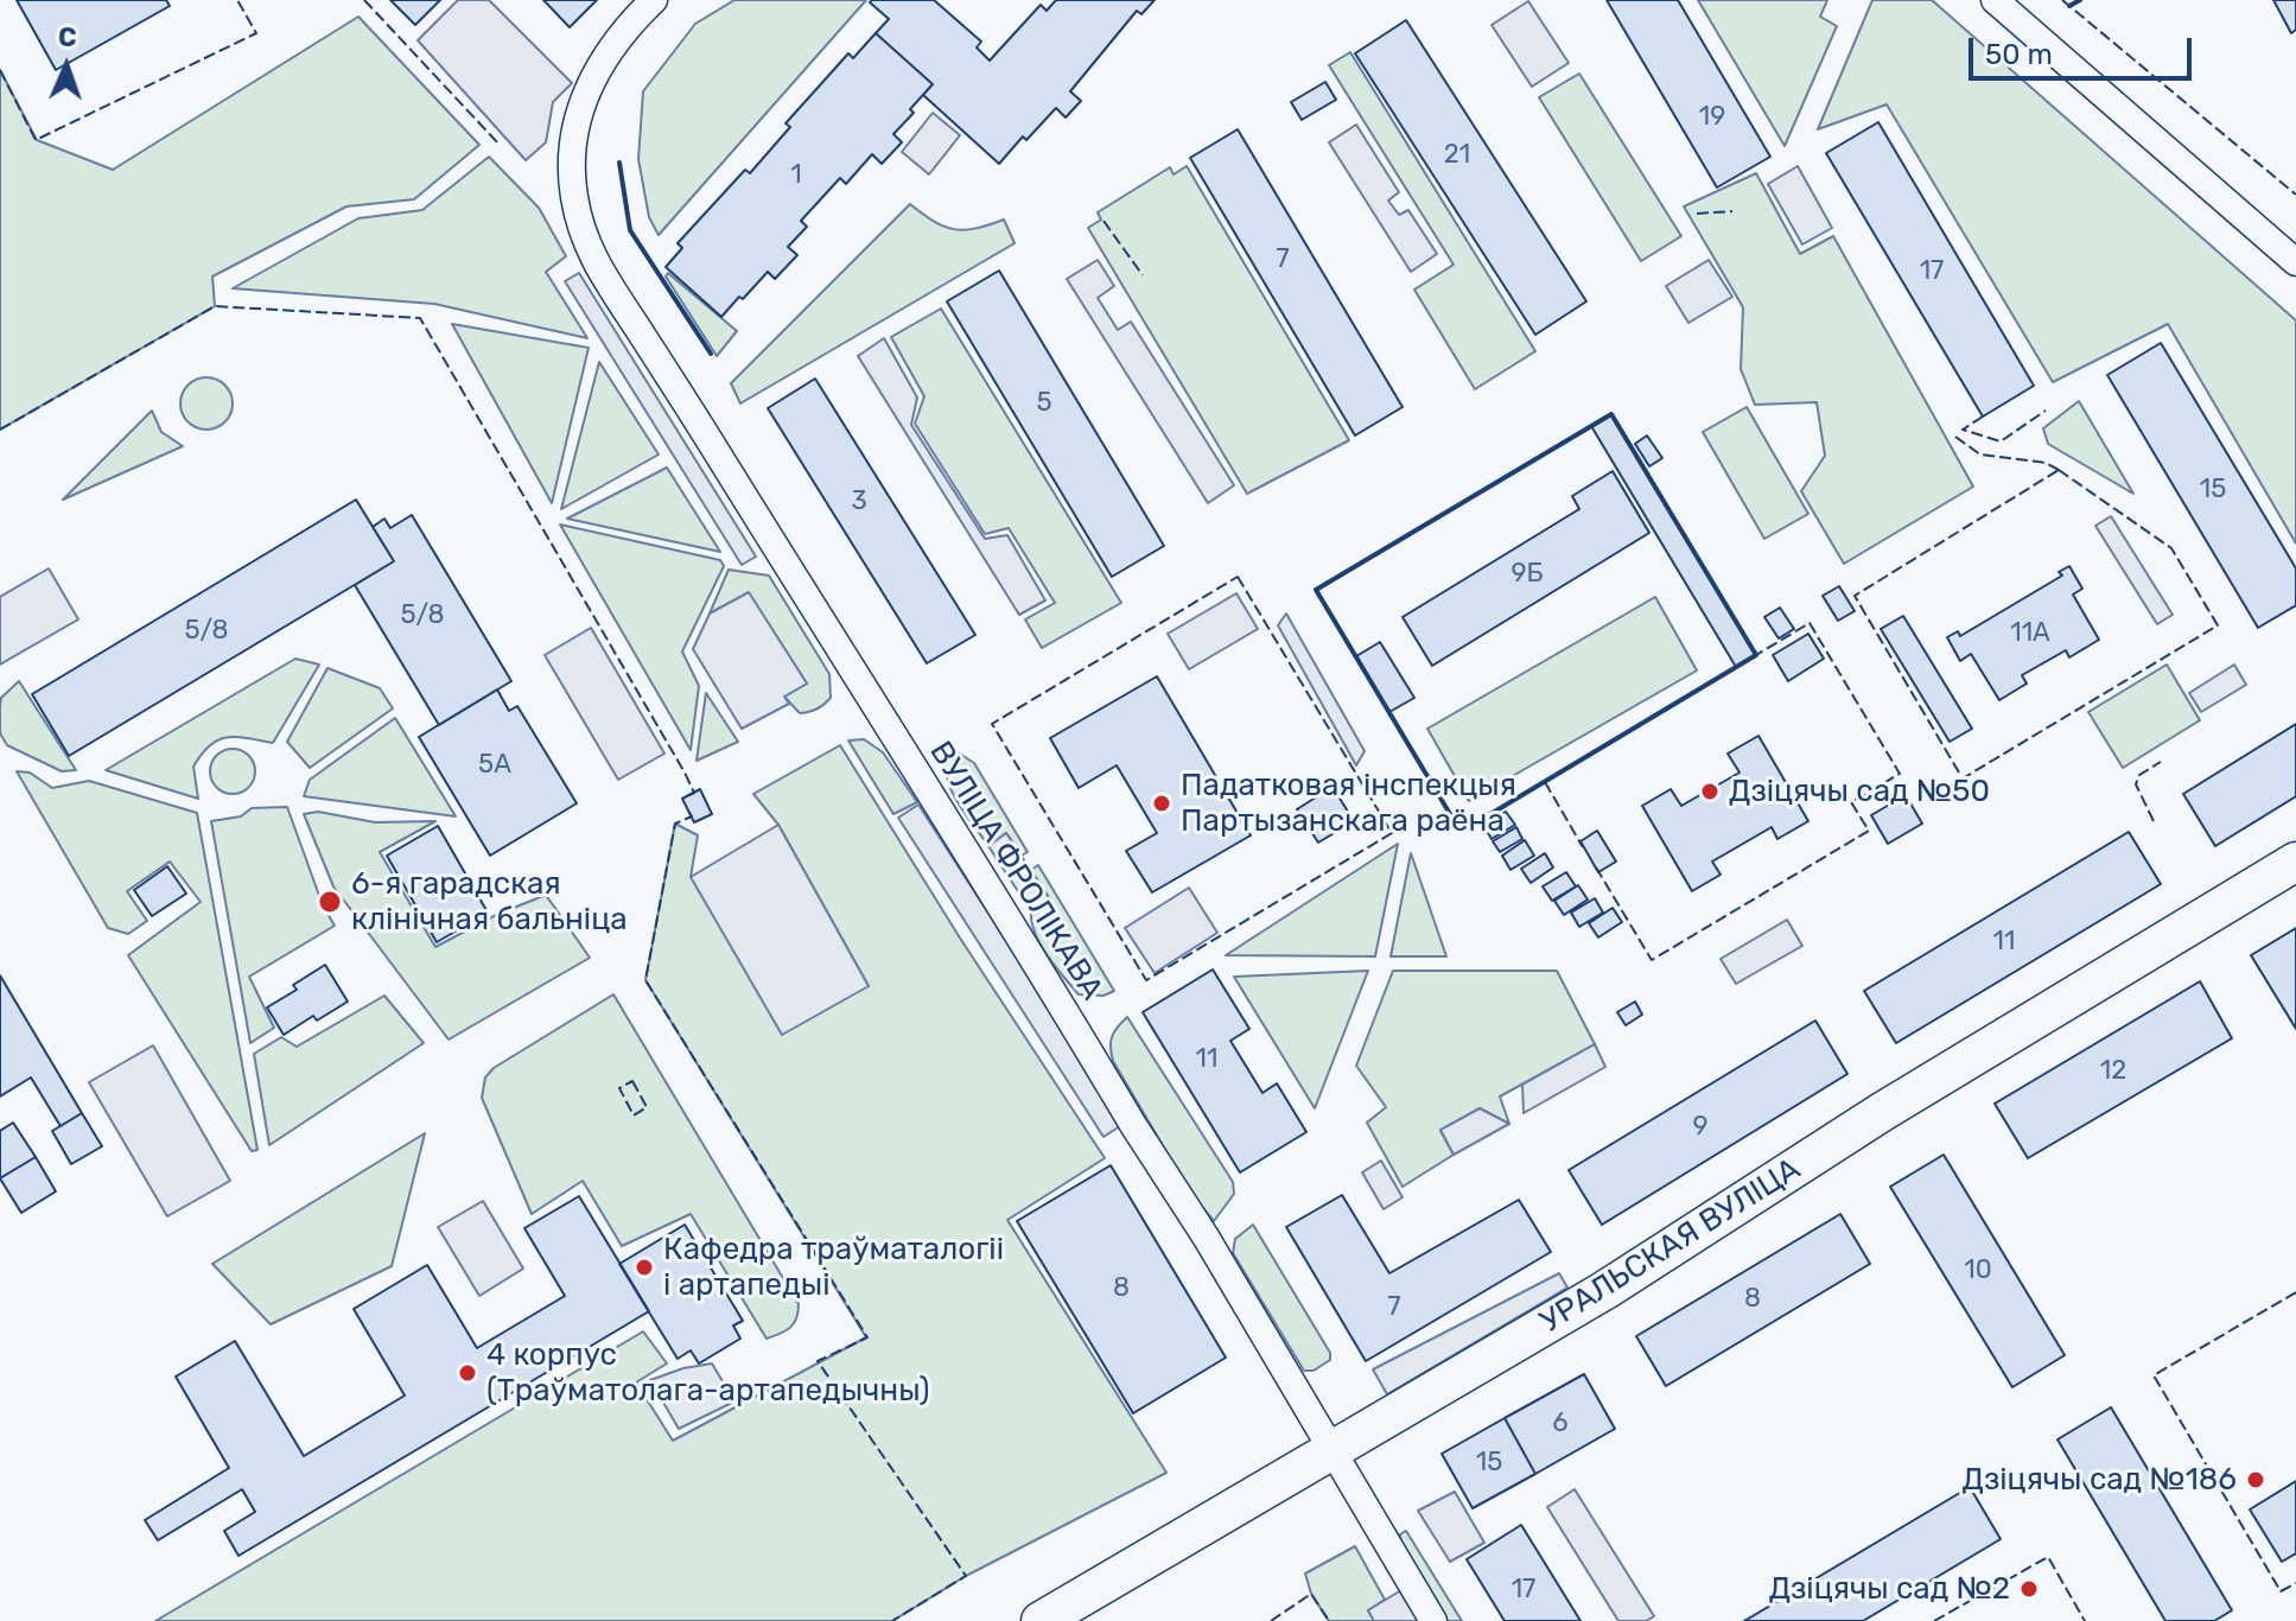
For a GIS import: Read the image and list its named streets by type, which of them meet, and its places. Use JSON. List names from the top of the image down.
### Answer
{
  "streets": {
    "street": ["ВУЛІЦА ФРОЛІКАВА", "УРАЛЬСКАЯ ВУЛІЦА"]
  },
  "crossings": [
    ["ВУЛІЦА ФРОЛІКАВА", "УРАЛЬСКАЯ ВУЛІЦА"]
  ],
  "places": [
    "Дзіцячы сад №50",
    "Падатковая інспекцыя Партызанскага раёна",
    "6-я гарадская клінічная бальніца",
    "Кафедра траўматалогіі і артапедыі",
    "4 корпус (Траўматолага-артапедычны)",
    "Дзіцячы сад №186",
    "Дзіцячы сад №2"
  ],
  "house_numbers": [
    "19",
    "21",
    "1",
    "7",
    "17",
    "5",
    "15",
    "3",
    "9Б",
    "5/8",
    "5/8",
    "11А",
    "5А",
    "11",
    "11",
    "12",
    "9",
    "10",
    "8",
    "8",
    "7",
    "6",
    "15",
    "17"
  ],
  "scale_bar": "50 m",
  "north": "top"
}
